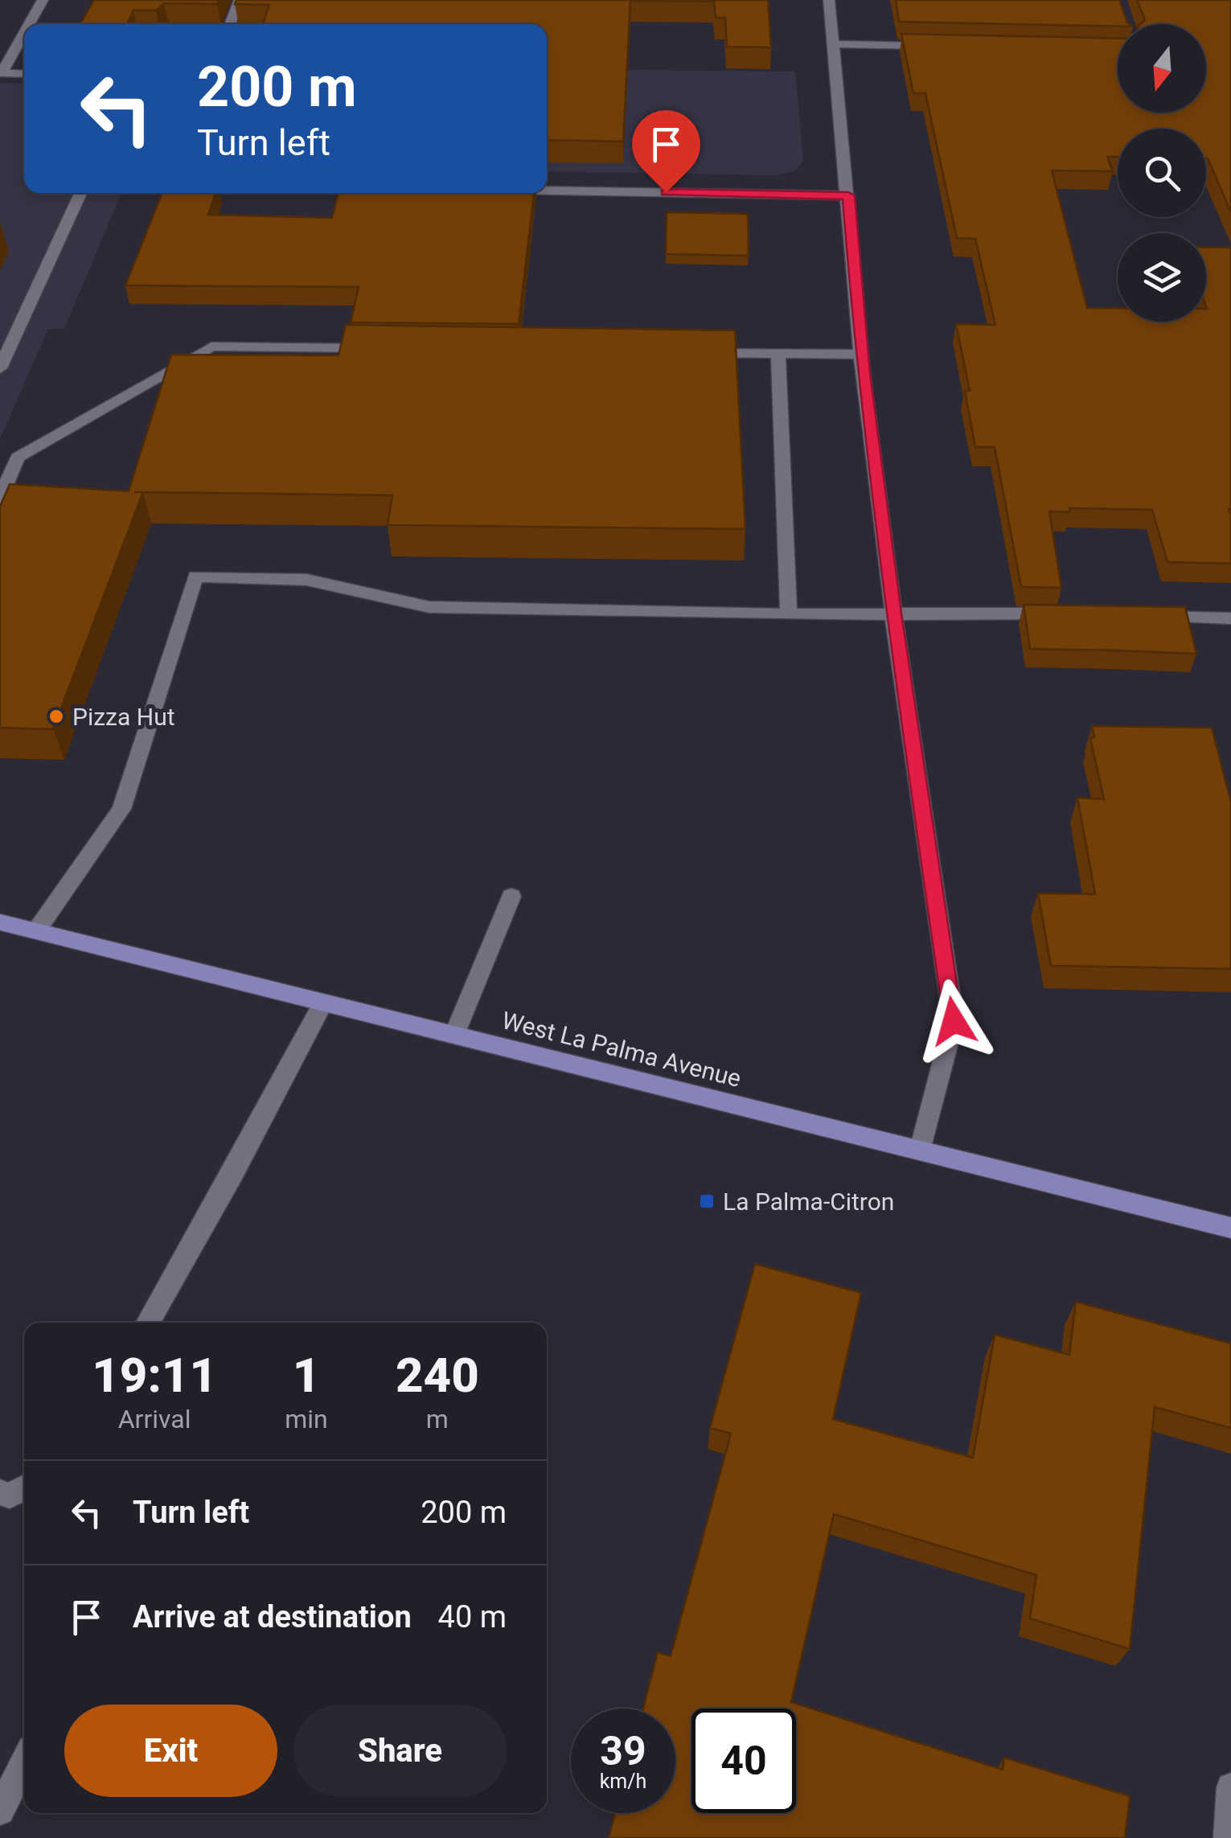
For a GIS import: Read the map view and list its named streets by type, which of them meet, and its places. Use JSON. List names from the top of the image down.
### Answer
{
  "streets": {
    "main road": ["West La Palma Avenue"]
  },
  "places": {
    "other": ["Pizza Hut"],
    "transit": ["La Palma-Citron"]
  },
  "north": "bottom",
  "page": {
    "turn": ["200 m", "Turn left"],
    "eta": [
      "19:11",
      "Arrival",
      "1",
      "min",
      "240",
      "m"
    ],
    "list": [
      {
        "name": "Turn left",
        "value": "200 m"
      },
      {
        "name": "Arrive at destination",
        "value": "40 m"
      }
    ],
    "buttons": ["Exit", "Share"],
    "speed": "39 km/h",
    "limit": "40"
  }
}
